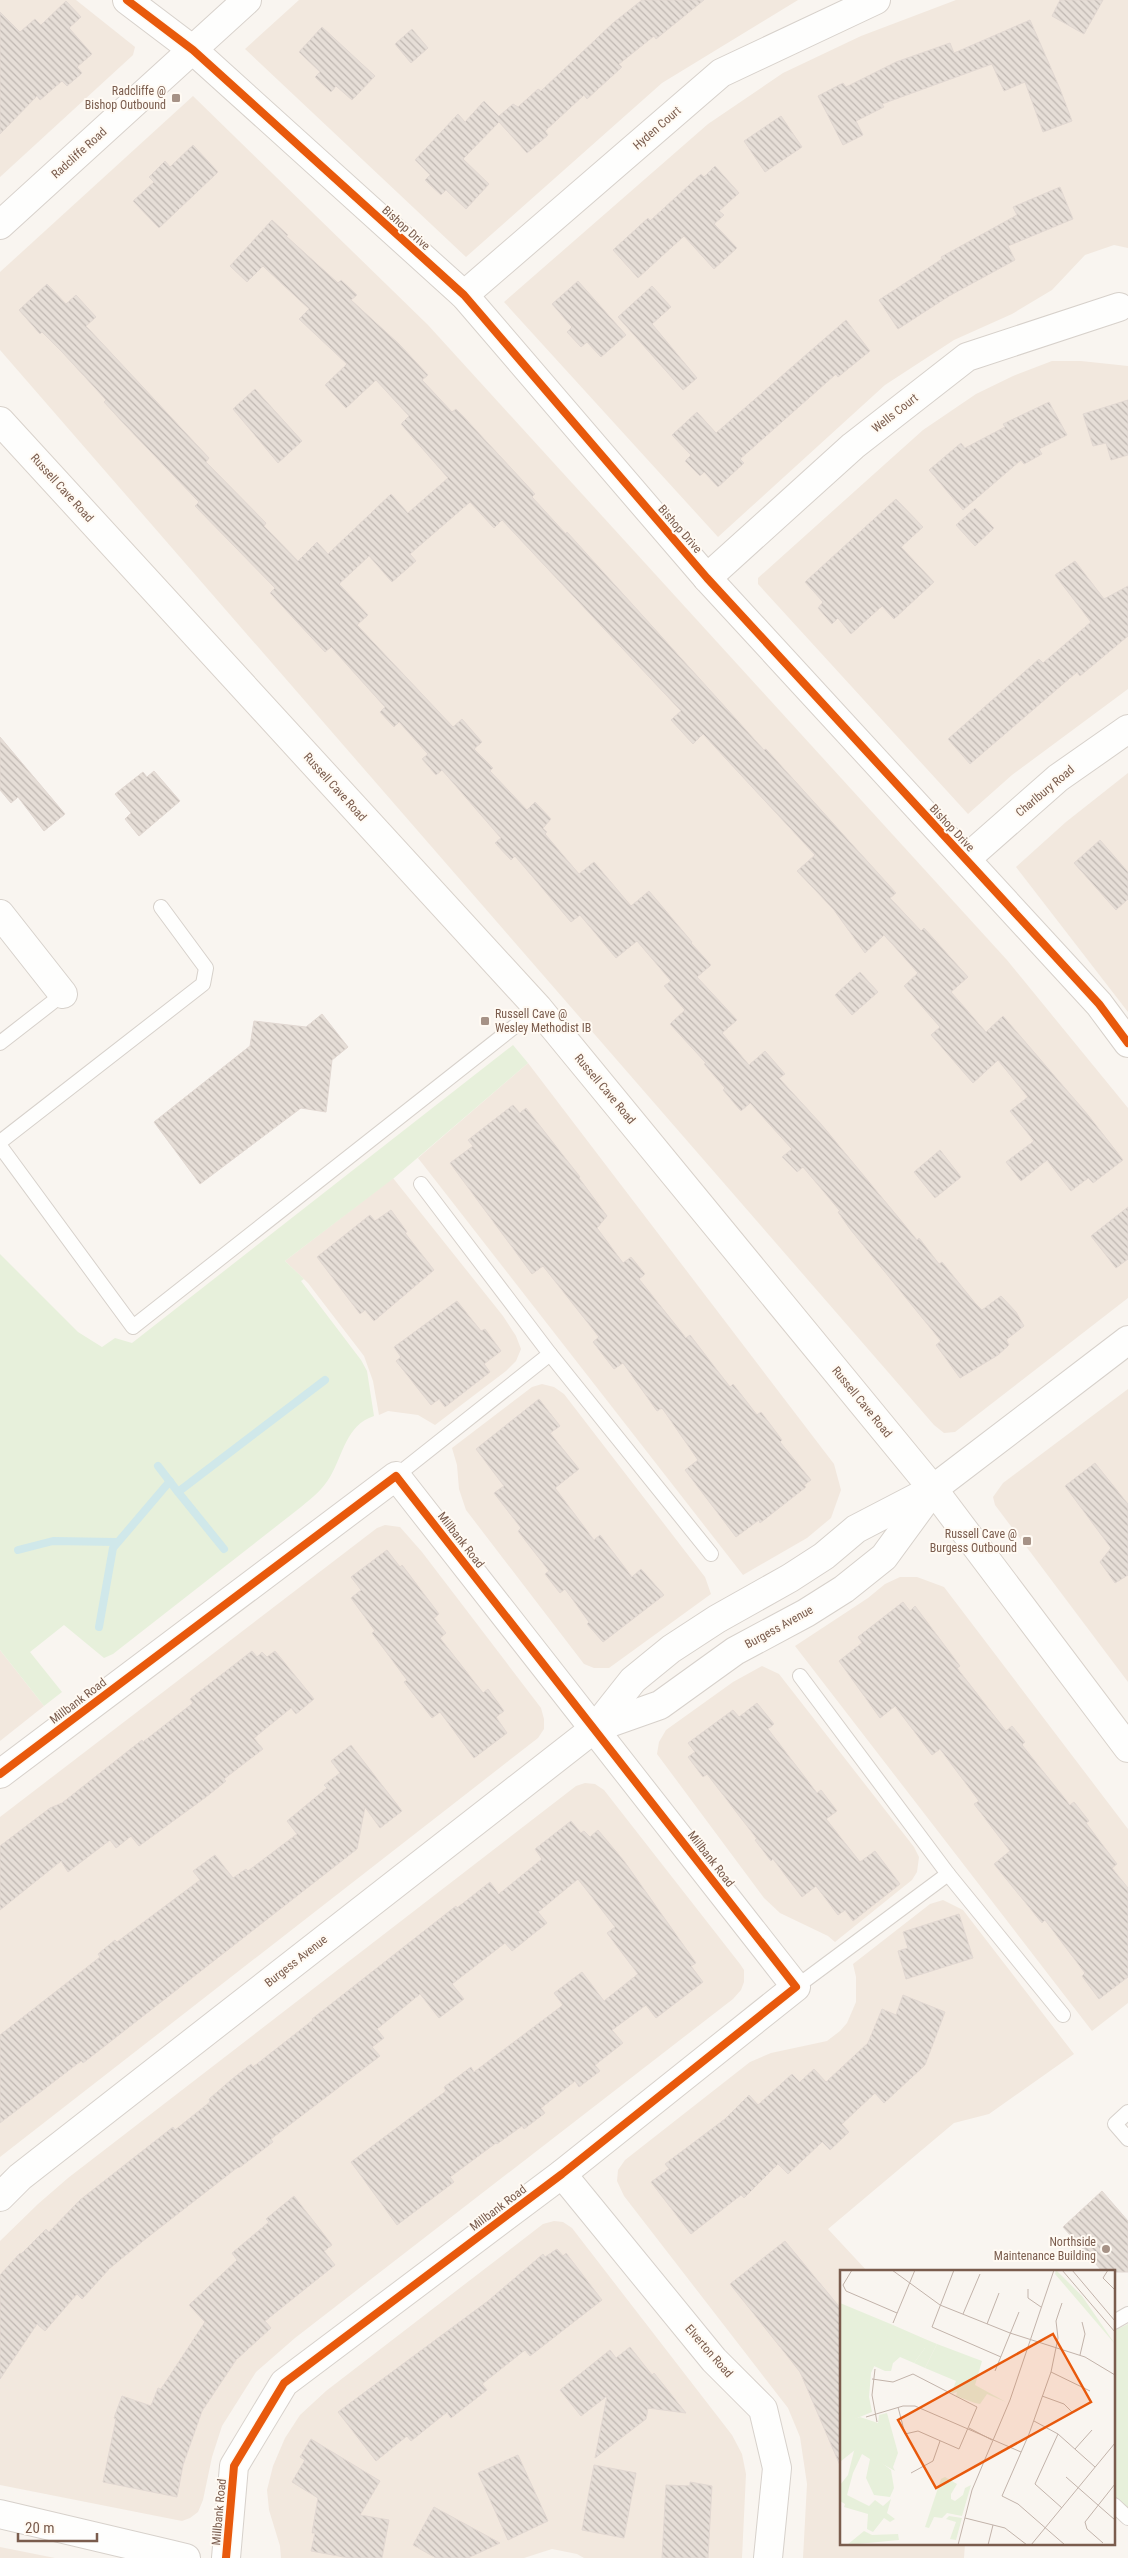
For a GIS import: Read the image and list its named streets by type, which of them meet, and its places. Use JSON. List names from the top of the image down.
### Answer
{
  "streets": {
    "street": [
      "Hyden Court",
      "Radcliffe Road",
      "Bishop Drive",
      "Wells Court",
      "Russell Cave Road",
      "Charlbury Road",
      "Millbank Road",
      "Burgess Avenue",
      "Elverton Road"
    ]
  },
  "crossings": [
    ["Hyden Court", "Bishop Drive"],
    ["Radcliffe Road", "Bishop Drive"],
    ["Bishop Drive", "Wells Court"],
    ["Bishop Drive", "Charlbury Road"],
    ["Russell Cave Road", "Burgess Avenue"],
    ["Millbank Road", "Burgess Avenue"],
    ["Millbank Road", "Elverton Road"]
  ],
  "places": {
    "transit": ["Radcliffe @ Bishop Outbound", "Russell Cave @ Wesley Methodist IB", "Russell Cave @ Burgess Outbound"],
    "other": ["Northside Maintenance Building"]
  },
  "scale_bar": "20 m"
}
